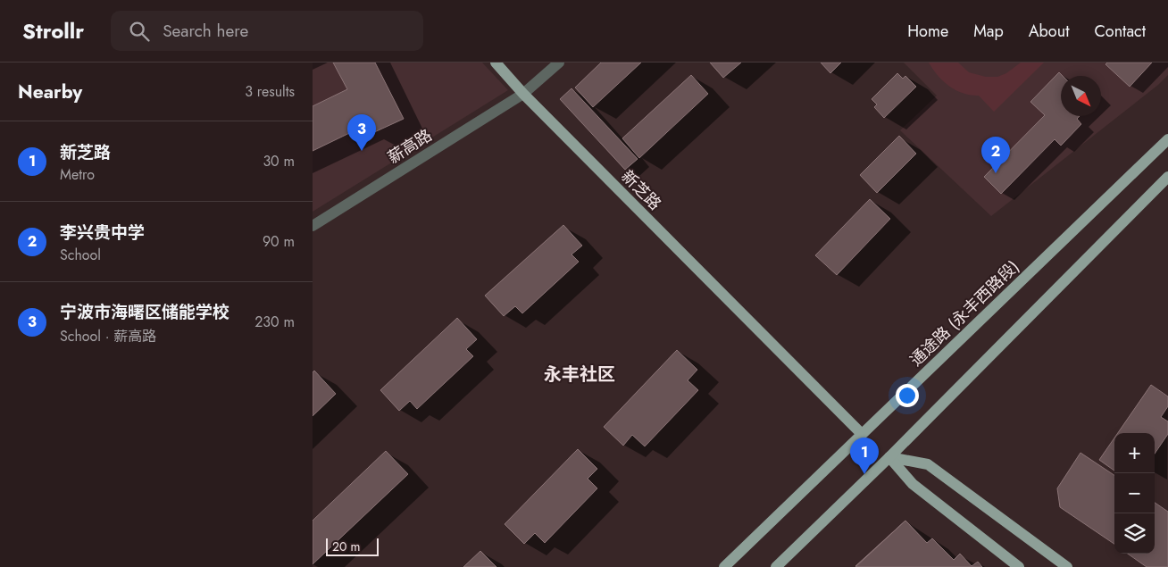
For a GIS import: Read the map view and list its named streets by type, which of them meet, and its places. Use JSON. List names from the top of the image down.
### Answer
{
  "streets": {
    "main road": ["新芝路", "通途路 (永丰西路段)"],
    "street": ["薪高路"]
  },
  "crossings": [
    ["薪高路", "新芝路"],
    ["新芝路", "通途路 (永丰西路段)"]
  ],
  "districts": ["永丰社区"],
  "scale_bar": "20 m",
  "north": "bottom right",
  "page": {
    "header": "Strollr",
    "search": "Search here",
    "nav": [
      "Home",
      "Map",
      "About",
      "Contact"
    ],
    "heading": ["Nearby", "3 results"],
    "pins": ["3", "2", "1"],
    "list": [
      {
        "mark": "1",
        "name": "新芝路",
        "note": "Metro",
        "value": "30 m"
      },
      {
        "mark": "2",
        "name": "李兴贵中学",
        "note": "School",
        "value": "90 m"
      },
      {
        "mark": "3",
        "name": "宁波市海曙区储能学校",
        "note": "School · 薪高路",
        "value": "230 m"
      }
    ],
    "map_buttons": ["+", "−"],
    "scale": "20 m"
  }
}
